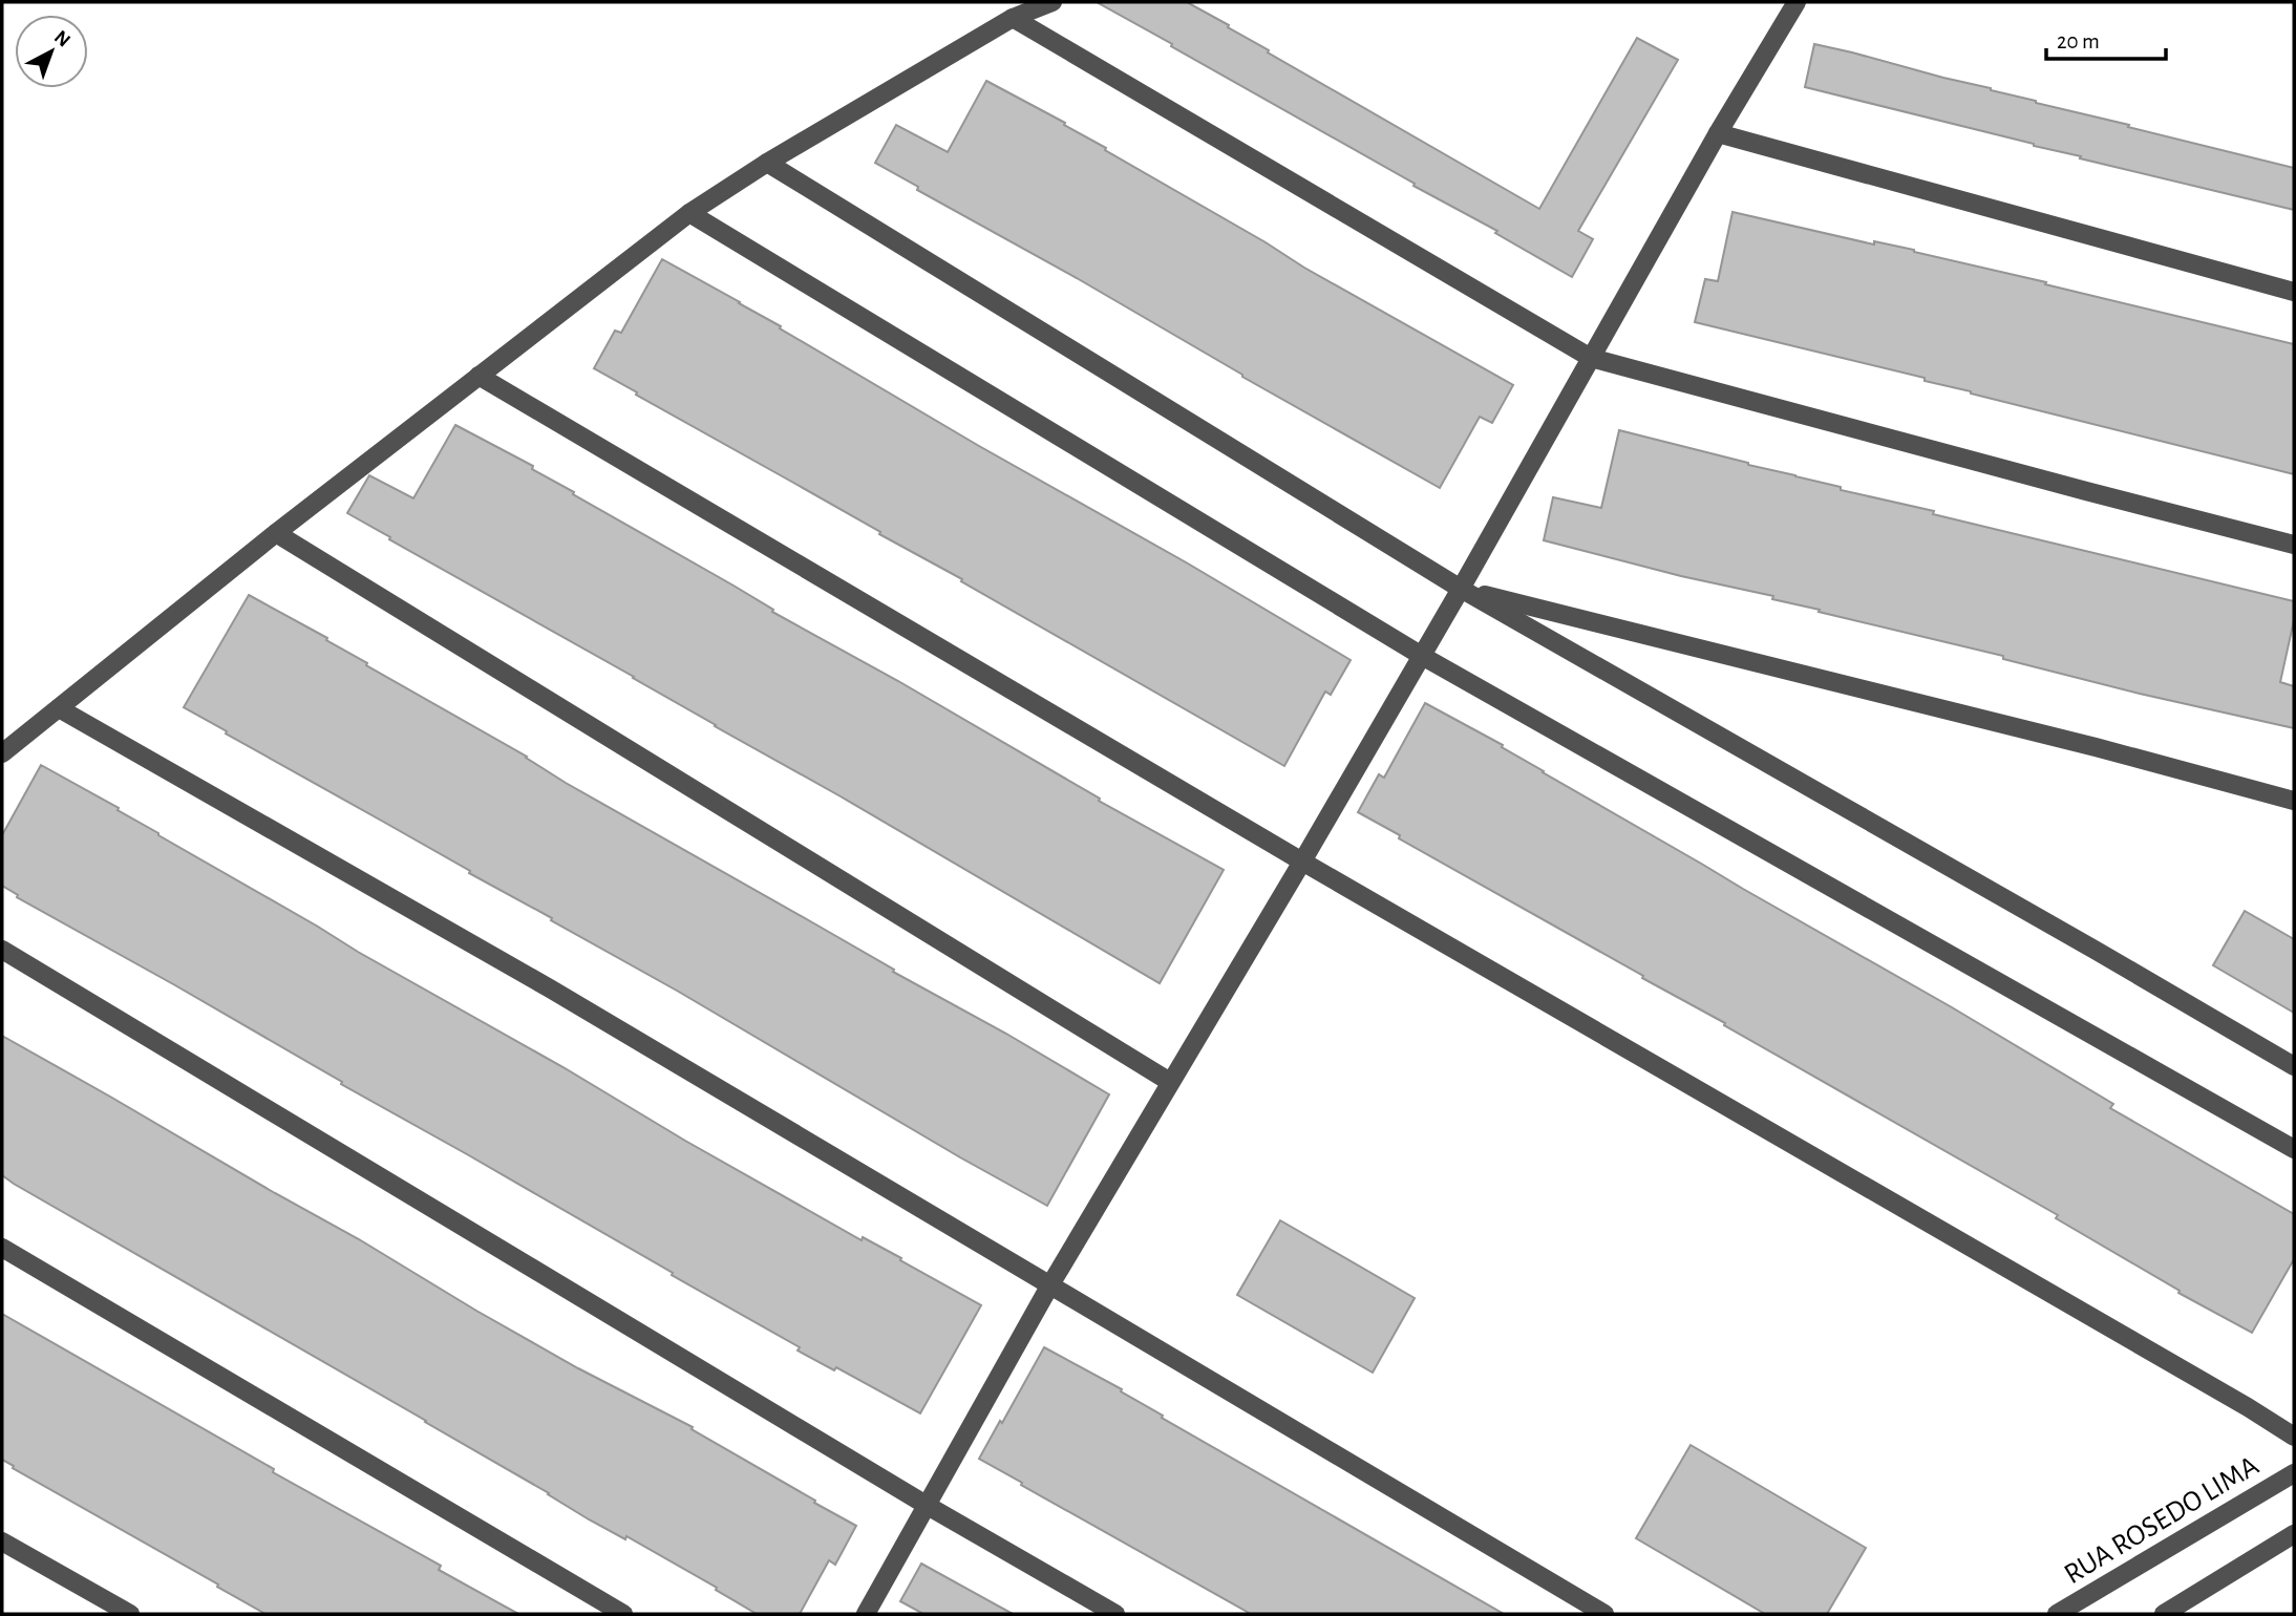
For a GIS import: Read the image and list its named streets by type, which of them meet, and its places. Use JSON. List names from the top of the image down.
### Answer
{
  "streets": {
    "street": ["RUA ROSEDO LIMA"]
  },
  "scale_bar": "20 m",
  "north": "top right"
}
